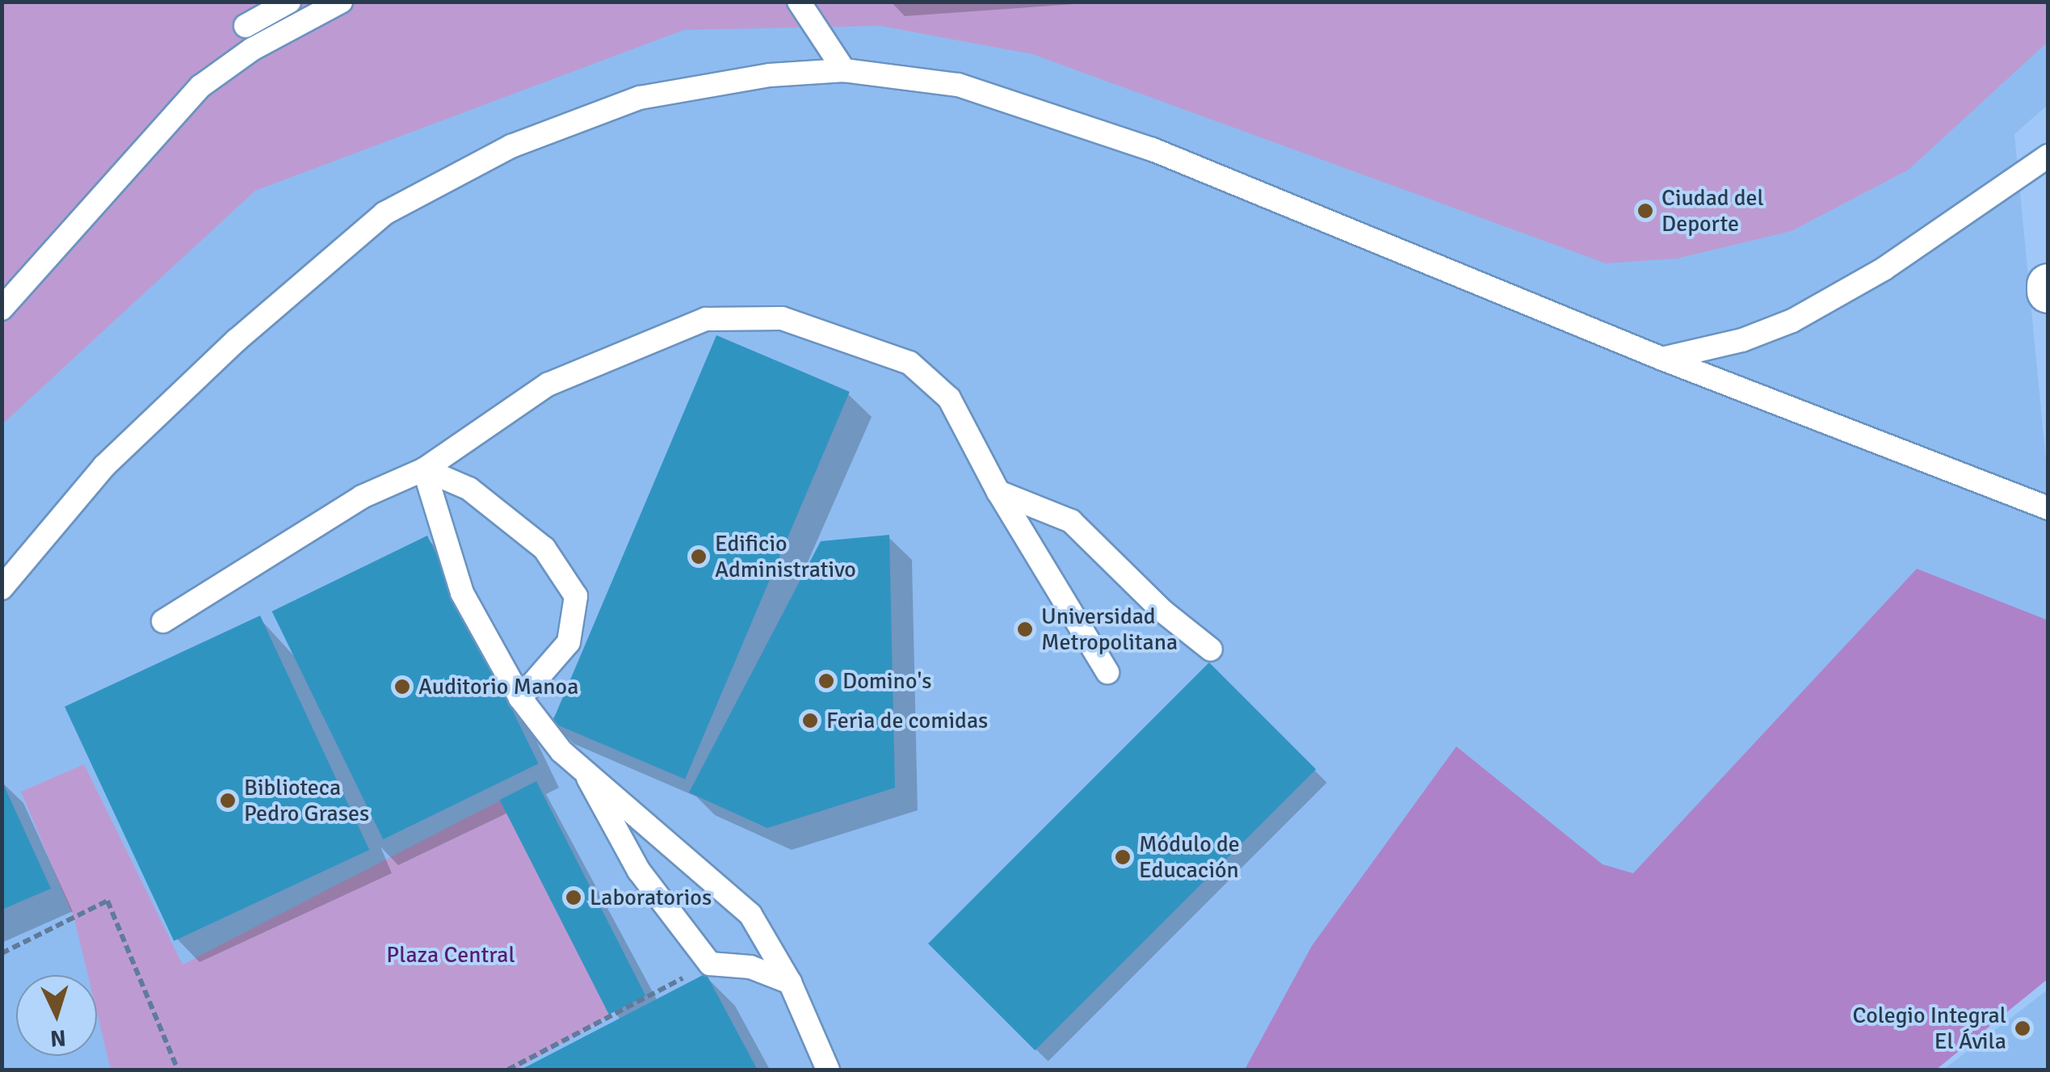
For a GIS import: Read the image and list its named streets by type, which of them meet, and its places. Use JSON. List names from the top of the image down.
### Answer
{
  "parks": ["Plaza Central"],
  "places": [
    "Ciudad del Deporte",
    "Edificio Administrativo",
    "Universidad Metropolitana",
    "Domino's",
    "Auditorio Manoa",
    "Feria de comidas",
    "Biblioteca Pedro Grases",
    "Módulo de Educación",
    "Laboratorios",
    "Colegio Integral El Ávila"
  ],
  "north": "bottom"
}
